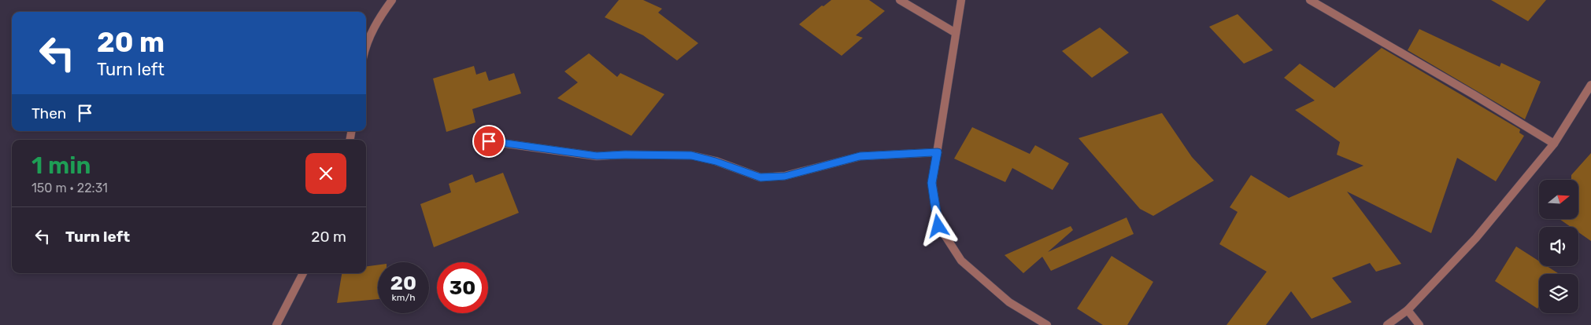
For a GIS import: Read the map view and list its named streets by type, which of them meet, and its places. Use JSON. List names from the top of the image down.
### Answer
{
  "north": "right",
  "page": {
    "turn": ["20 m", "Turn left"],
    "then": "Then",
    "heading": ["1 min", "150 m · 22:31"],
    "list": [
      {
        "name": "Turn left",
        "value": "20 m"
      }
    ],
    "speed": "20 km/h",
    "limit": "30"
  }
}
